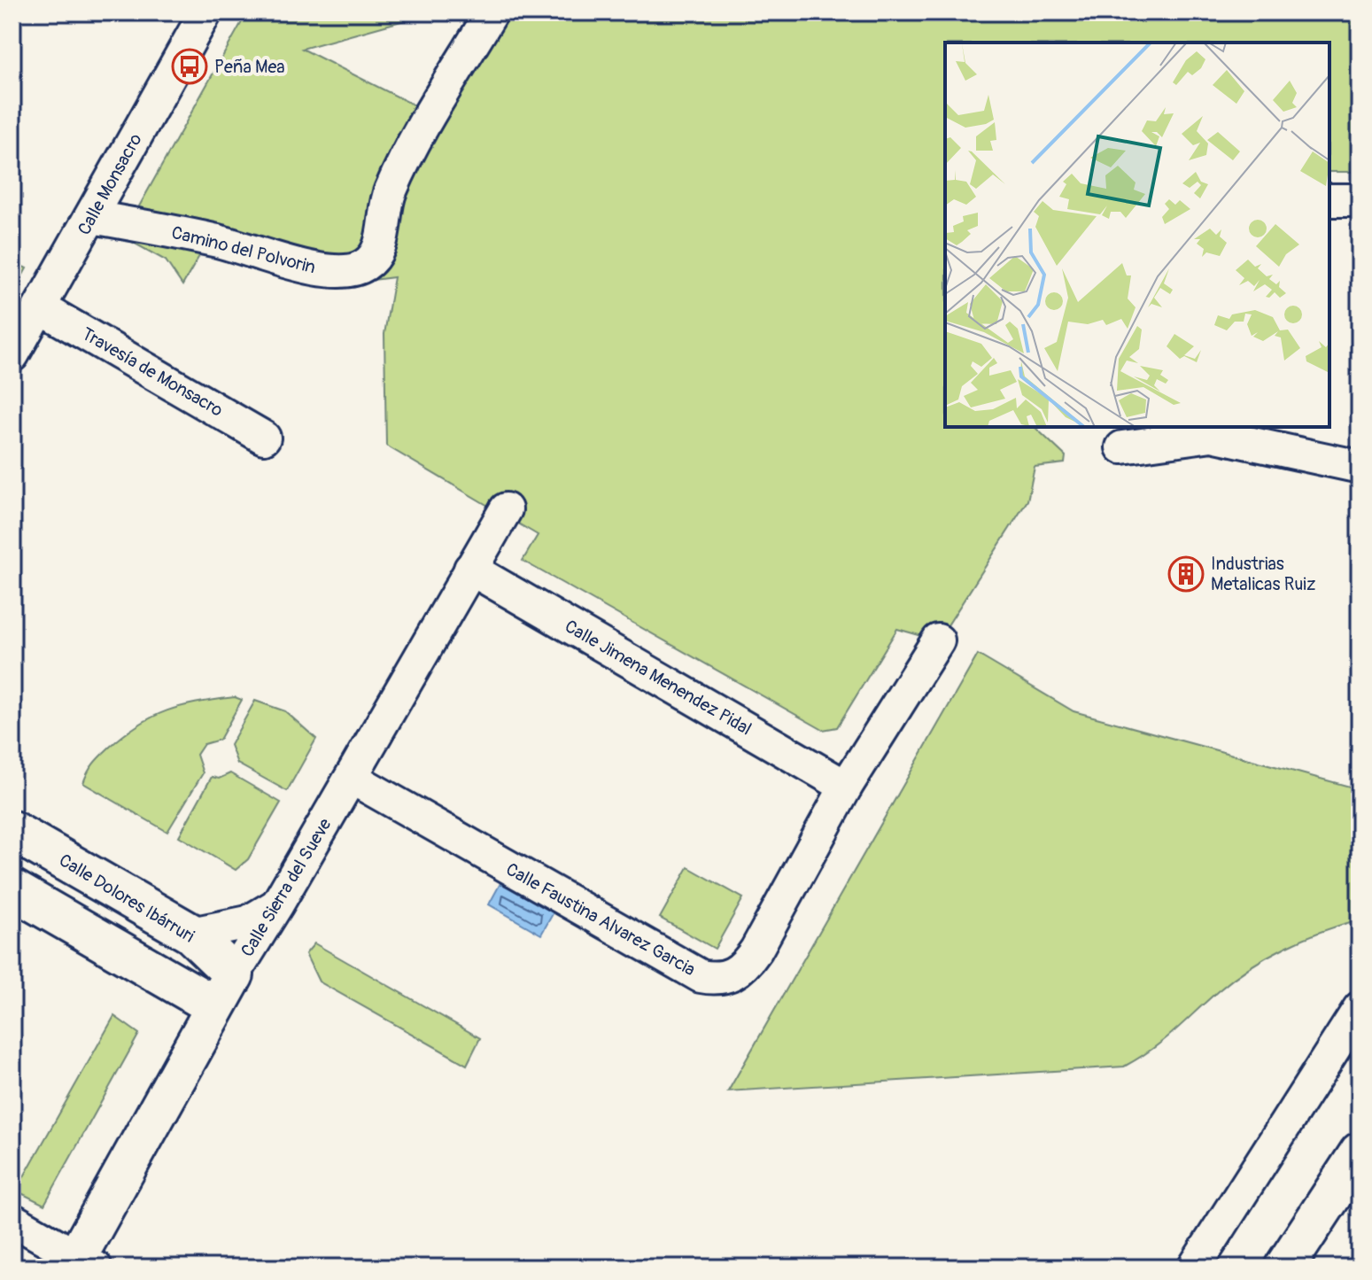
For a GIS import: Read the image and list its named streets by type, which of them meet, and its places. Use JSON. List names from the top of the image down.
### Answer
{
  "streets": {
    "main road": ["Calle Sierra del Sueve", "Calle Dolores Ibárruri"],
    "street": [
      "Calle Monsacro",
      "Camino del Polvorin",
      "Travesía de Monsacro",
      "Calle Jimena Menendez Pidal",
      "Calle Faustina Alvarez Garcia"
    ]
  },
  "crossings": [
    ["Calle Monsacro", "Camino del Polvorin"],
    ["Calle Monsacro", "Travesía de Monsacro"],
    ["Calle Jimena Menendez Pidal", "Calle Sierra del Sueve"],
    ["Calle Jimena Menendez Pidal", "Calle Faustina Alvarez Garcia"],
    ["Calle Sierra del Sueve", "Calle Dolores Ibárruri"],
    ["Calle Sierra del Sueve", "Calle Faustina Alvarez Garcia"]
  ],
  "places": {
    "bus stop": ["Peña Mea"],
    "building": ["Industrias Metalicas Ruiz"]
  }
}
